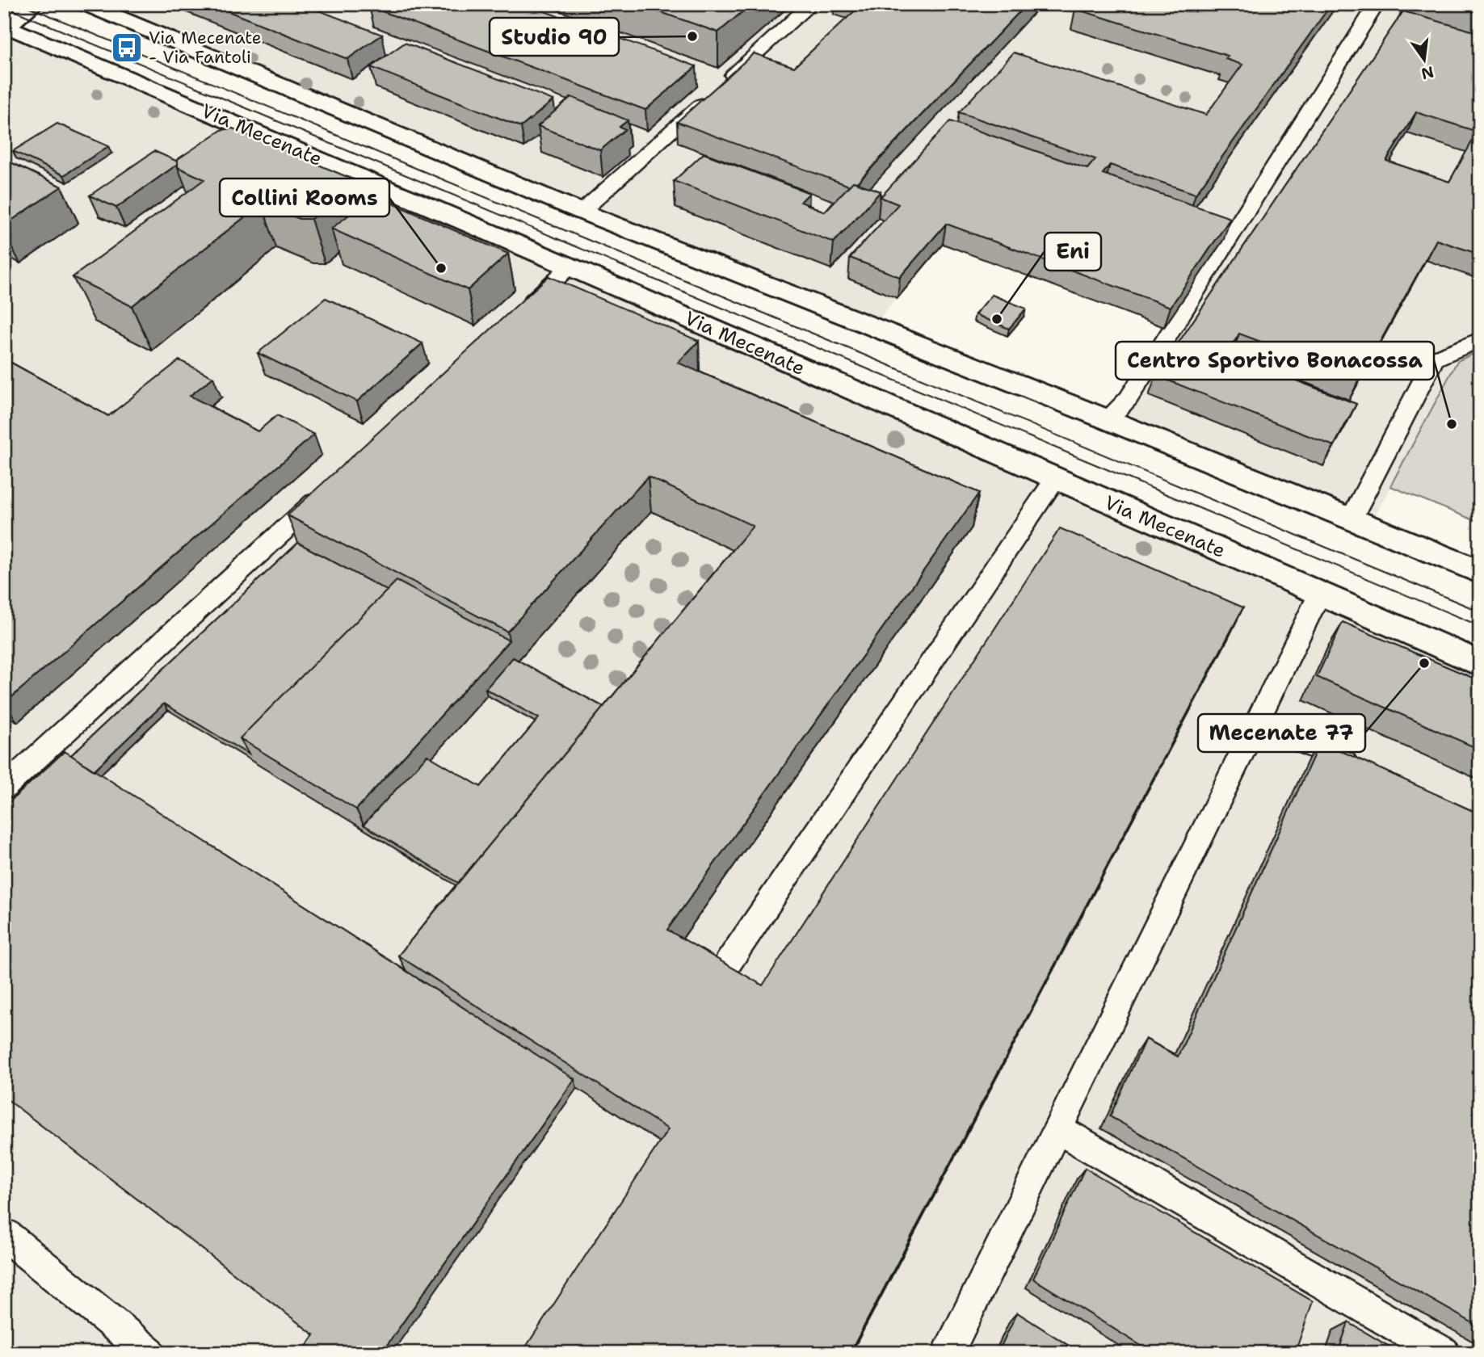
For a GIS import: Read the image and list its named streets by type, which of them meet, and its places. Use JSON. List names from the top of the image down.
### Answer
{
  "streets": {
    "main road": ["Via Mecenate"]
  },
  "places": {
    "other": [
      "Studio 90",
      "Collini Rooms",
      "Eni",
      "Centro Sportivo Bonacossa",
      "Mecenate 77"
    ],
    "bus stop": ["Via Mecenate - Via Fantoli"]
  },
  "north": "bottom"
}
